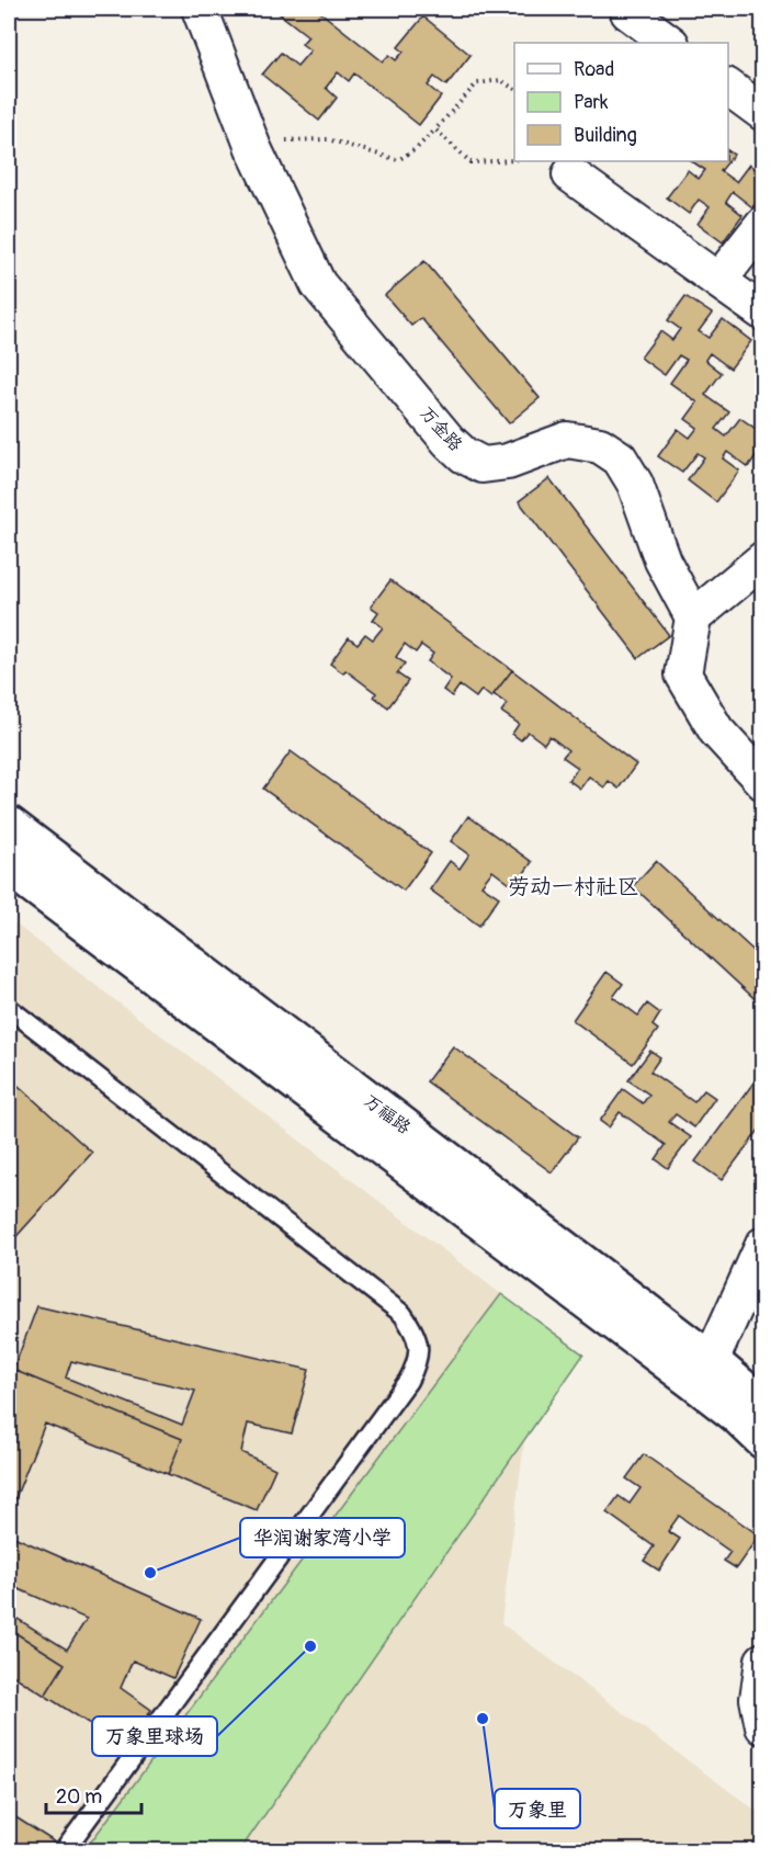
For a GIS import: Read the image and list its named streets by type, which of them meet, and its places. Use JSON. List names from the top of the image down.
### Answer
{
  "streets": {
    "street": ["万金路", "万福路"]
  },
  "districts": ["劳动一村社区"],
  "places": ["华润谢家湾小学", "万象里球场", "万象里"],
  "legend": ["Road", "Park", "Building"],
  "scale_bar": "20 m"
}
